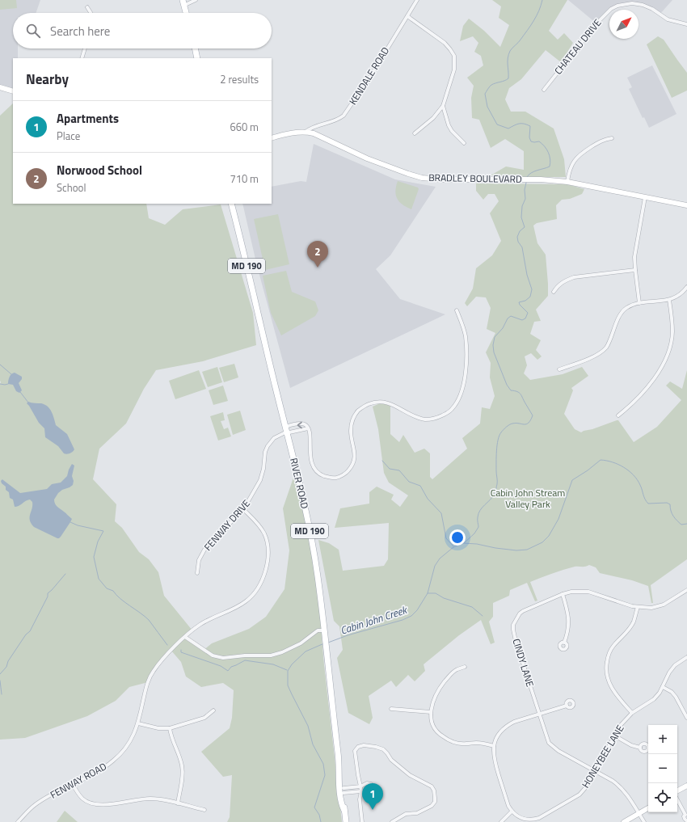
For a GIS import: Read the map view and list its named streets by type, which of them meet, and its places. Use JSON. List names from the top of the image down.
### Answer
{
  "streets": {
    "main road": ["BRADLEY BOULEVARD", "MD 190", "RIVER ROAD"],
    "street": [
      "CHATEAU DRIVE",
      "KENDALE ROAD",
      "FENWAY DRIVE",
      "CINDY LANE",
      "HONEYBEE LANE",
      "FENWAY ROAD"
    ]
  },
  "crossings": [
    ["KENDALE ROAD", "BRADLEY BOULEVARD"],
    ["RIVER ROAD", "FENWAY DRIVE"],
    ["FENWAY DRIVE", "FENWAY ROAD"],
    ["CINDY LANE", "HONEYBEE LANE"]
  ],
  "water": ["Cabin John Creek"],
  "parks": ["Cabin John Stream Valley Park"],
  "north": "top right",
  "page": {
    "search": "Search here",
    "heading": ["Nearby", "2 results"],
    "list": [
      {
        "mark": "1",
        "name": "Apartments",
        "note": "Place",
        "value": "660 m"
      },
      {
        "mark": "2",
        "name": "Norwood School",
        "note": "School",
        "value": "710 m"
      }
    ],
    "pins": ["2", "1"],
    "map_buttons": ["+", "−"]
  }
}
